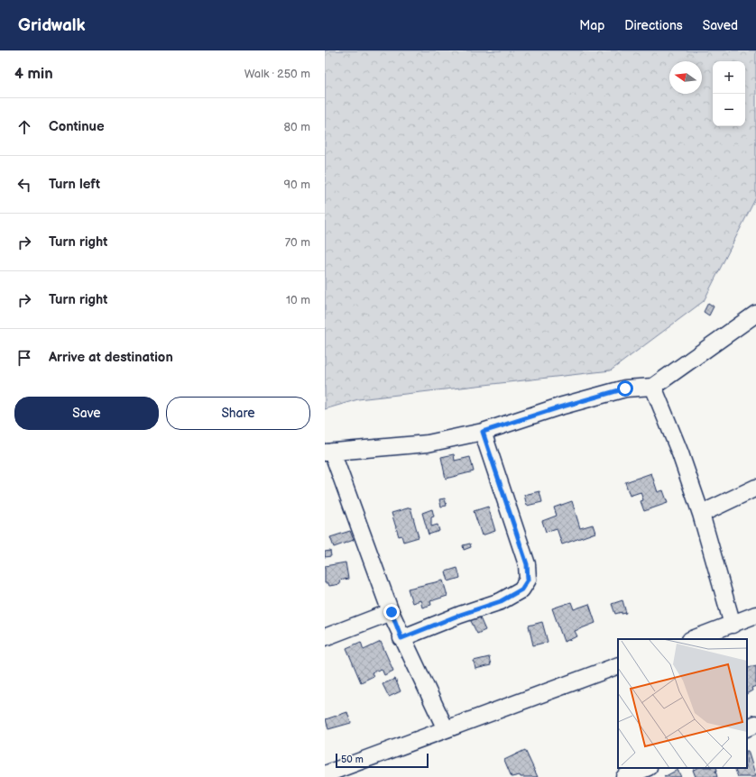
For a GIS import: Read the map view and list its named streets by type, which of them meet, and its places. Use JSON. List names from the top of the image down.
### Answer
{
  "scale_bar": "50 m",
  "north": "left",
  "page": {
    "header": "Gridwalk",
    "nav": ["Map", "Directions", "Saved"],
    "heading": ["4 min", "Walk · 250 m"],
    "map_buttons": ["+", "−"],
    "list": [
      ["Continue", "80 m"],
      ["Turn left", "90 m"],
      ["Turn right", "70 m"],
      ["Turn right", "10 m"],
      "Arrive at destination"
    ],
    "buttons": ["Save", "Share"],
    "scale": "50 m"
  }
}
